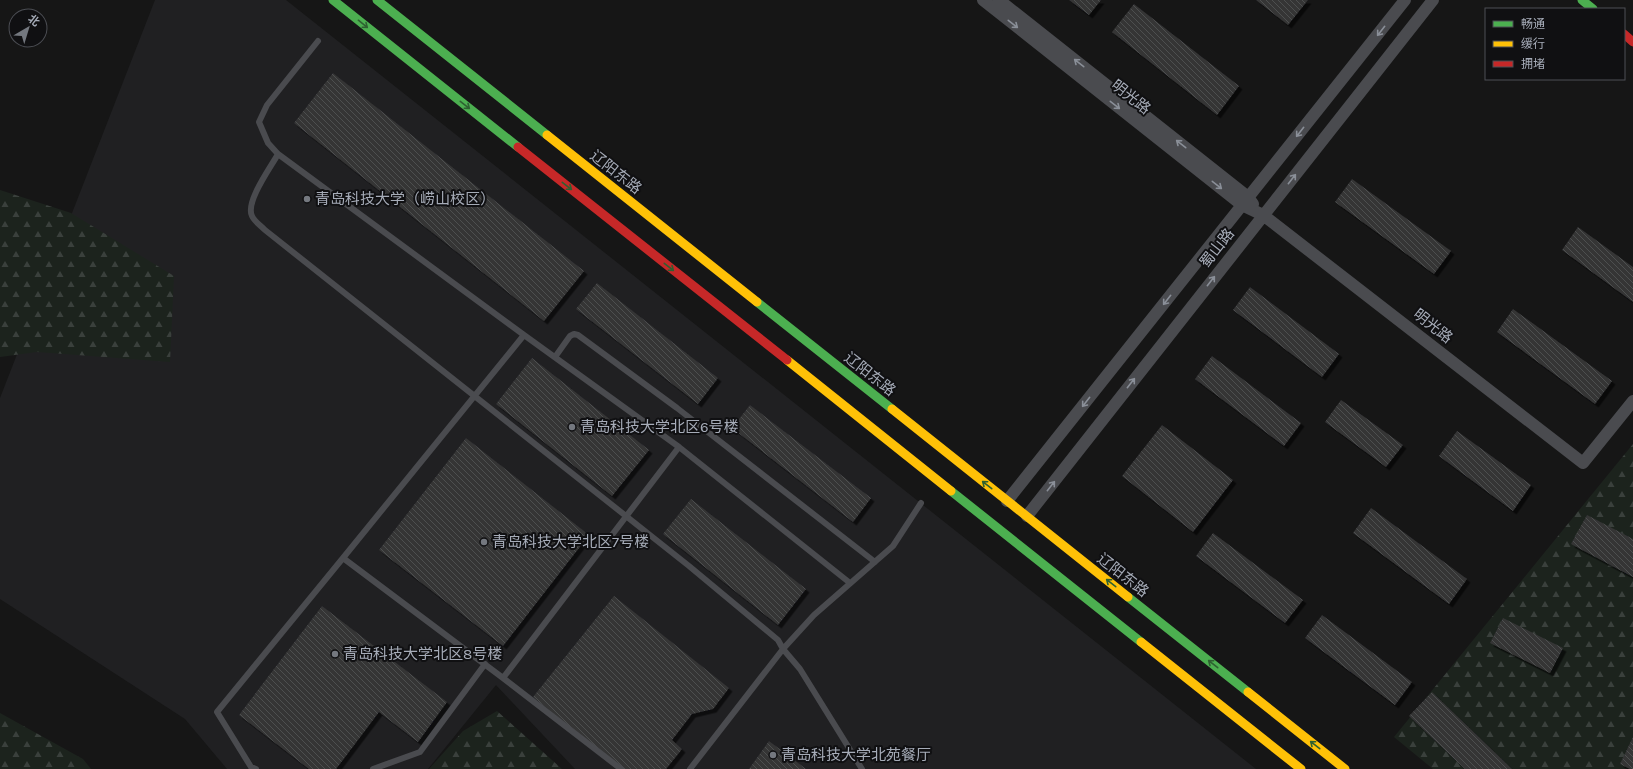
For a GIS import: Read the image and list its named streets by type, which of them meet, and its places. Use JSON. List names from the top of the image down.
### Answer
{
  "streets": {
    "main road": ["辽阳东路"],
    "street": ["明光路", "蜀山路"]
  },
  "crossings": [
    ["明光路", "蜀山路"],
    ["辽阳东路", "蜀山路"]
  ],
  "places": [
    "青岛科技大学（崂山校区）",
    "青岛科技大学北区6号楼",
    "青岛科技大学北区7号楼",
    "青岛科技大学北区8号楼",
    "青岛科技大学北苑餐厅"
  ],
  "legend": ["畅通", "缓行", "拥堵"],
  "north": "top right"
}
